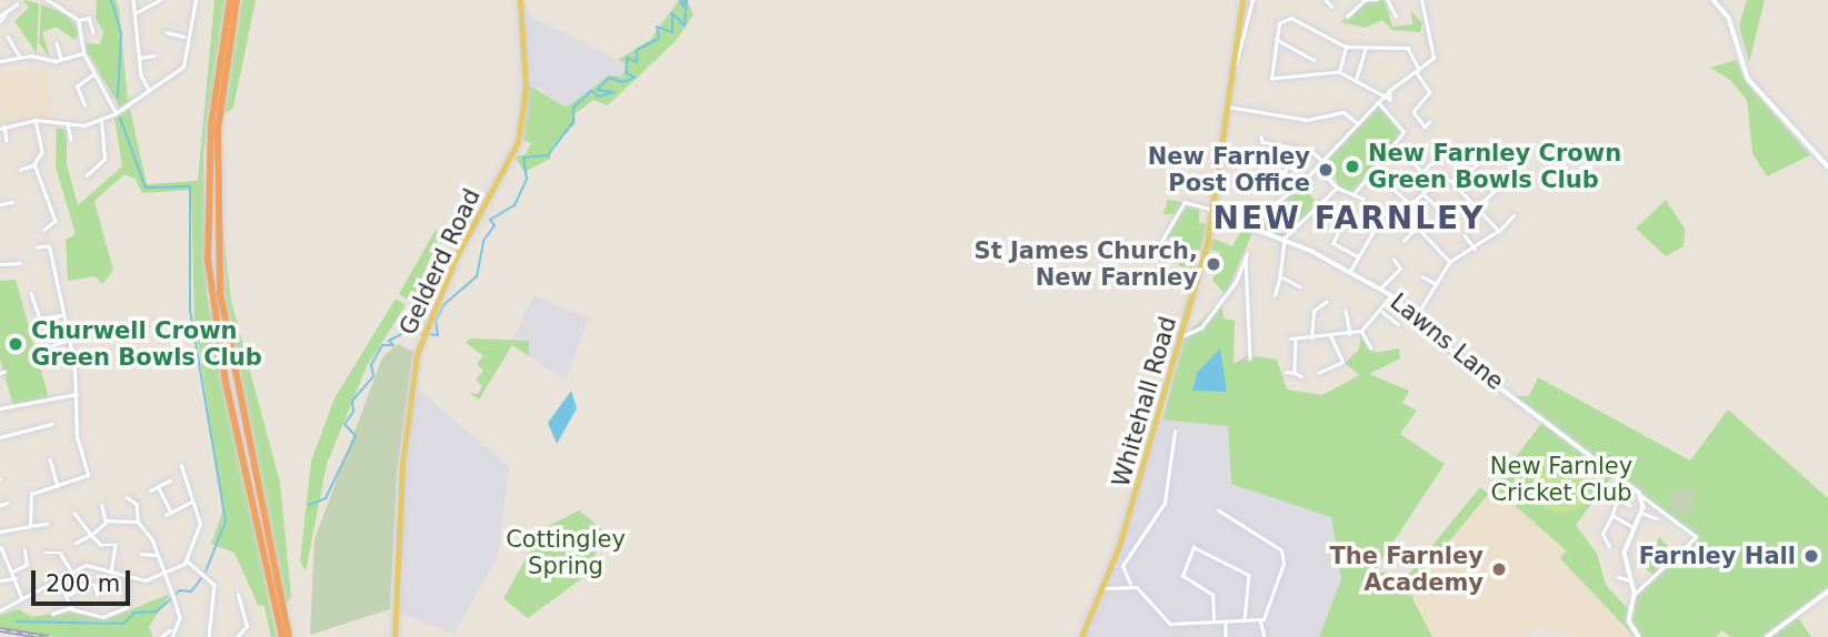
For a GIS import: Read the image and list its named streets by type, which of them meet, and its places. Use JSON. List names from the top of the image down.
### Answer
{
  "streets": {
    "main road": ["Gelderd Road", "Whitehall Road"],
    "street": ["Lawns Lane"]
  },
  "crossings": [
    ["Lawns Lane", "Whitehall Road"]
  ],
  "districts": ["NEW FARNLEY"],
  "parks": ["New Farnley Cricket Club", "Cottingley Spring"],
  "places": [
    "New Farnley Crown Green Bowls Club",
    "New Farnley Post Office",
    "St James Church, New Farnley",
    "Churwell Crown Green Bowls Club",
    "Farnley Hall",
    "The Farnley Academy"
  ],
  "scale_bar": "200 m"
}
